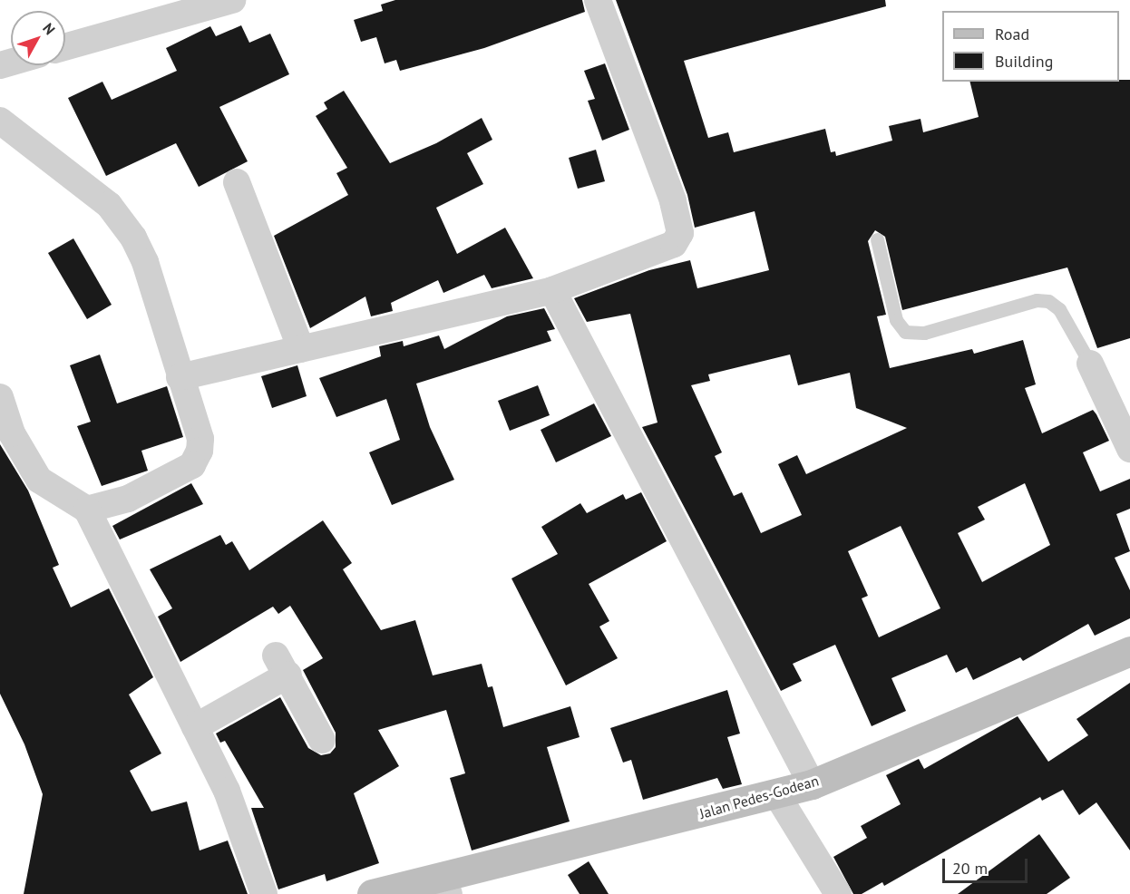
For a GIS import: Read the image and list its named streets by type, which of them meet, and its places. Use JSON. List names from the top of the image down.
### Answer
{
  "streets": {
    "street": ["Jalan Pedes-Godean"]
  },
  "legend": ["Road", "Building"],
  "scale_bar": "20 m",
  "north": "top right"
}
